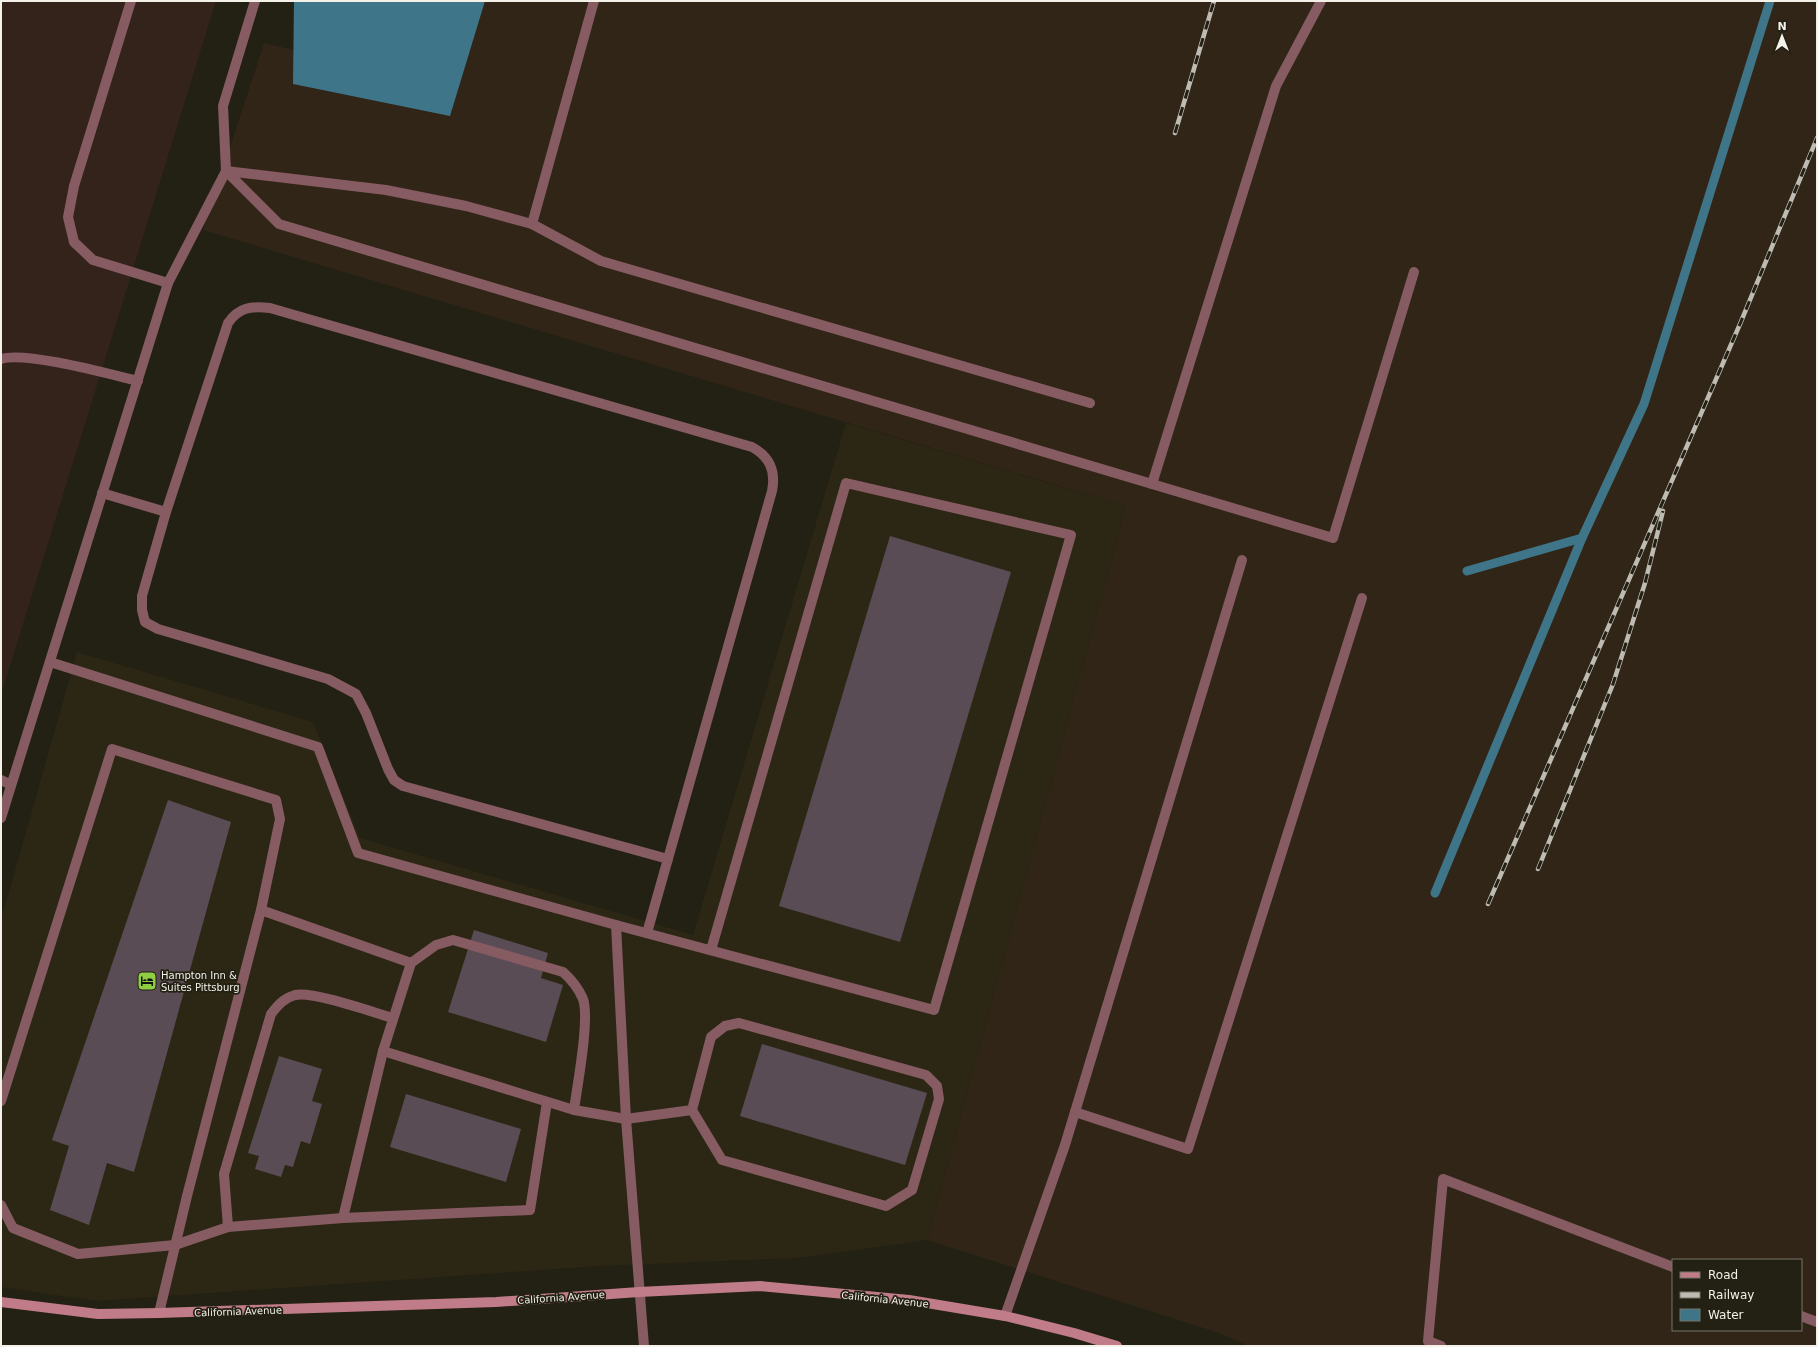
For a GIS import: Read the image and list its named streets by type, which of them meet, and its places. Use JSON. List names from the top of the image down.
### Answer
{
  "streets": {
    "main road": ["California Avenue"]
  },
  "places": {
    "hotel": ["Hampton Inn & Suites Pittsburg"]
  },
  "legend": ["Road", "Railway", "Water"],
  "north": "top"
}
